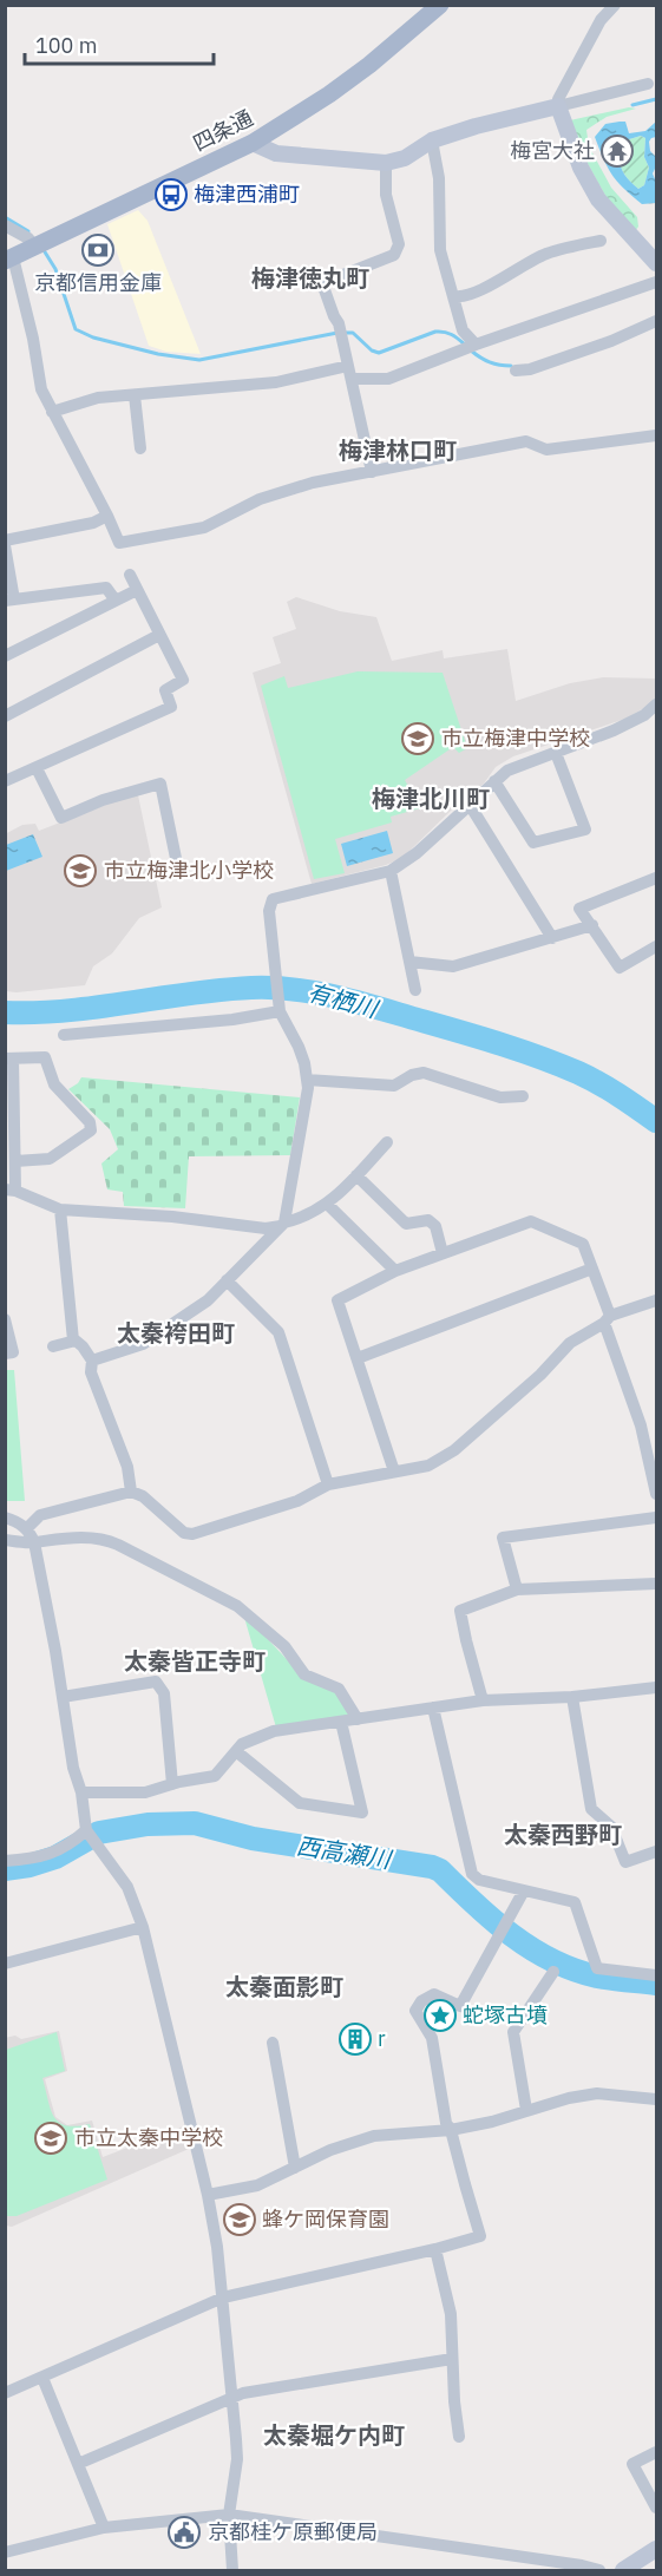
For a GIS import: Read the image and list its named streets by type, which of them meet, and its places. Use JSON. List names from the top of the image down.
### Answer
{
  "streets": {
    "main road": ["四条通"]
  },
  "districts": [
    "梅津徳丸町",
    "梅津林口町",
    "梅津北川町",
    "太秦袴田町",
    "太秦皆正寺町",
    "太秦西野町",
    "太秦面影町",
    "太秦堀ケ内町"
  ],
  "water": ["有栖川", "西高瀬川"],
  "places": {
    "temple": ["梅宮大社"],
    "bus stop": ["梅津西浦町"],
    "bank": ["京都信用金庫"],
    "school or university": [
      "市立梅津中学校",
      "市立梅津北小学校",
      "市立太秦中学校",
      "蜂ケ岡保育園"
    ],
    "place": ["蛇塚古墳"],
    "building": ["r"],
    "public building": ["京都桂ケ原郵便局"]
  },
  "scale_bar": "100 m"
}
